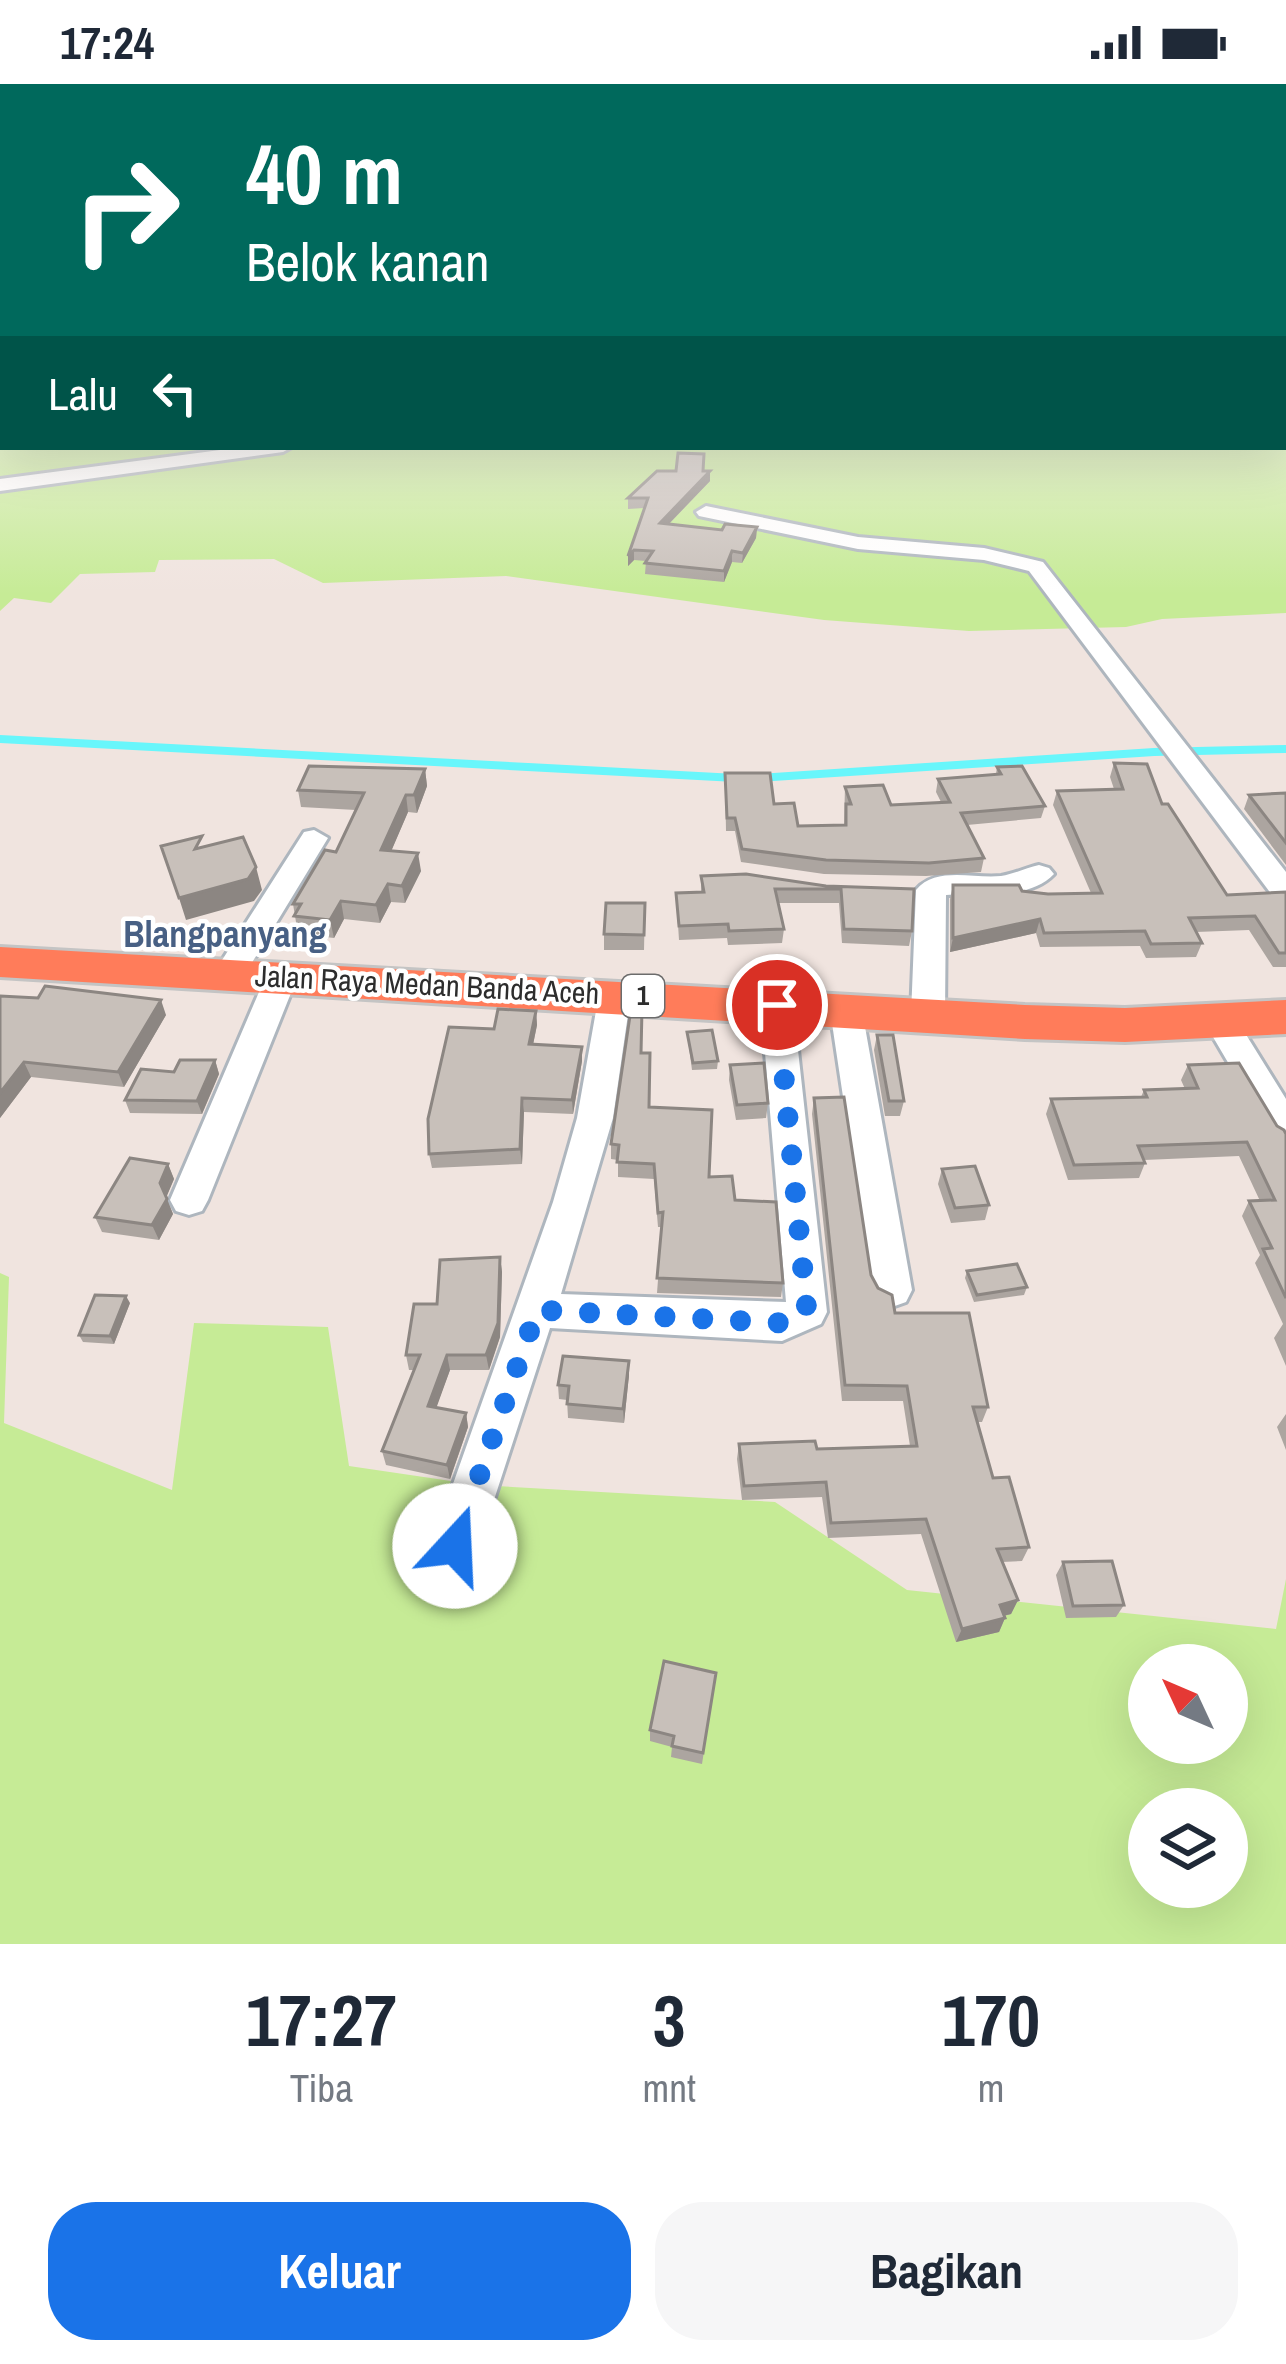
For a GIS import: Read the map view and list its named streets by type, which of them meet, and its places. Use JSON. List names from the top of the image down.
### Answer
{
  "streets": {
    "highway": ["Jalan Raya Medan Banda Aceh", "1"]
  },
  "districts": ["Blangpanyang"],
  "north": "top left",
  "page": {
    "status": "17:24",
    "turn": ["40 m", "Belok kanan"],
    "then": "Lalu",
    "eta": [
      "17:27",
      "Tiba",
      "3",
      "mnt",
      "170",
      "m"
    ],
    "buttons": ["Keluar", "Bagikan"]
  }
}
